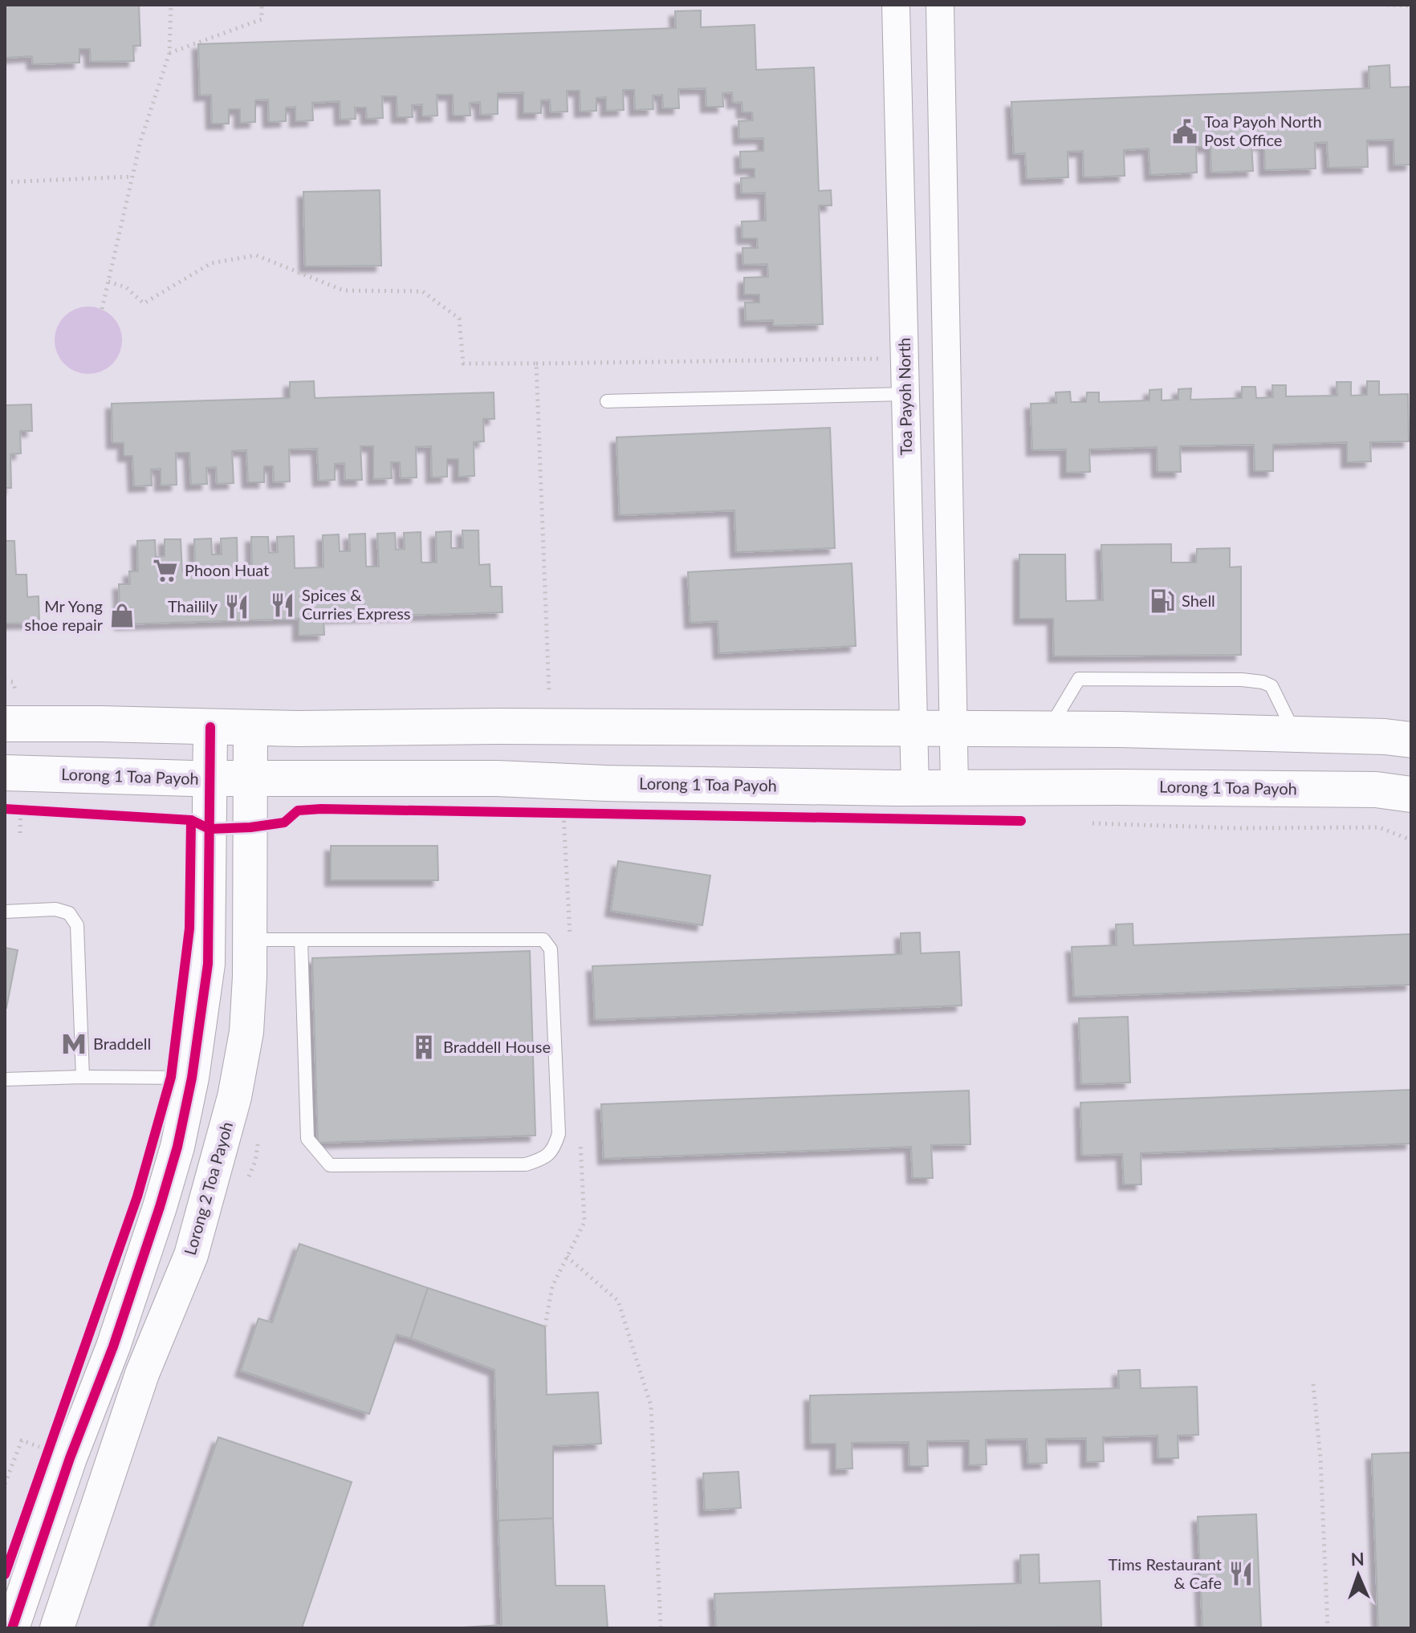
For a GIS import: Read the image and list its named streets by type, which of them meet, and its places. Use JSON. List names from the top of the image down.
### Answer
{
  "streets": {
    "main road": ["Lorong 1 Toa Payoh"],
    "street": ["Toa Payoh North", "Lorong 2 Toa Payoh"]
  },
  "crossings": [
    ["Toa Payoh North", "Lorong 1 Toa Payoh"],
    ["Lorong 1 Toa Payoh", "Lorong 2 Toa Payoh"]
  ],
  "places": {
    "public building": ["Toa Payoh North Post Office"],
    "supermarket": ["Phoon Huat"],
    "fuel station": ["Shell"],
    "restaurant": ["Spices & Curries Express", "Thailily", "Tims Restaurant & Cafe"],
    "shop": ["Mr Yong shoe repair"],
    "metro station": ["Braddell"],
    "building": ["Braddell House"]
  },
  "north": "top"
}
